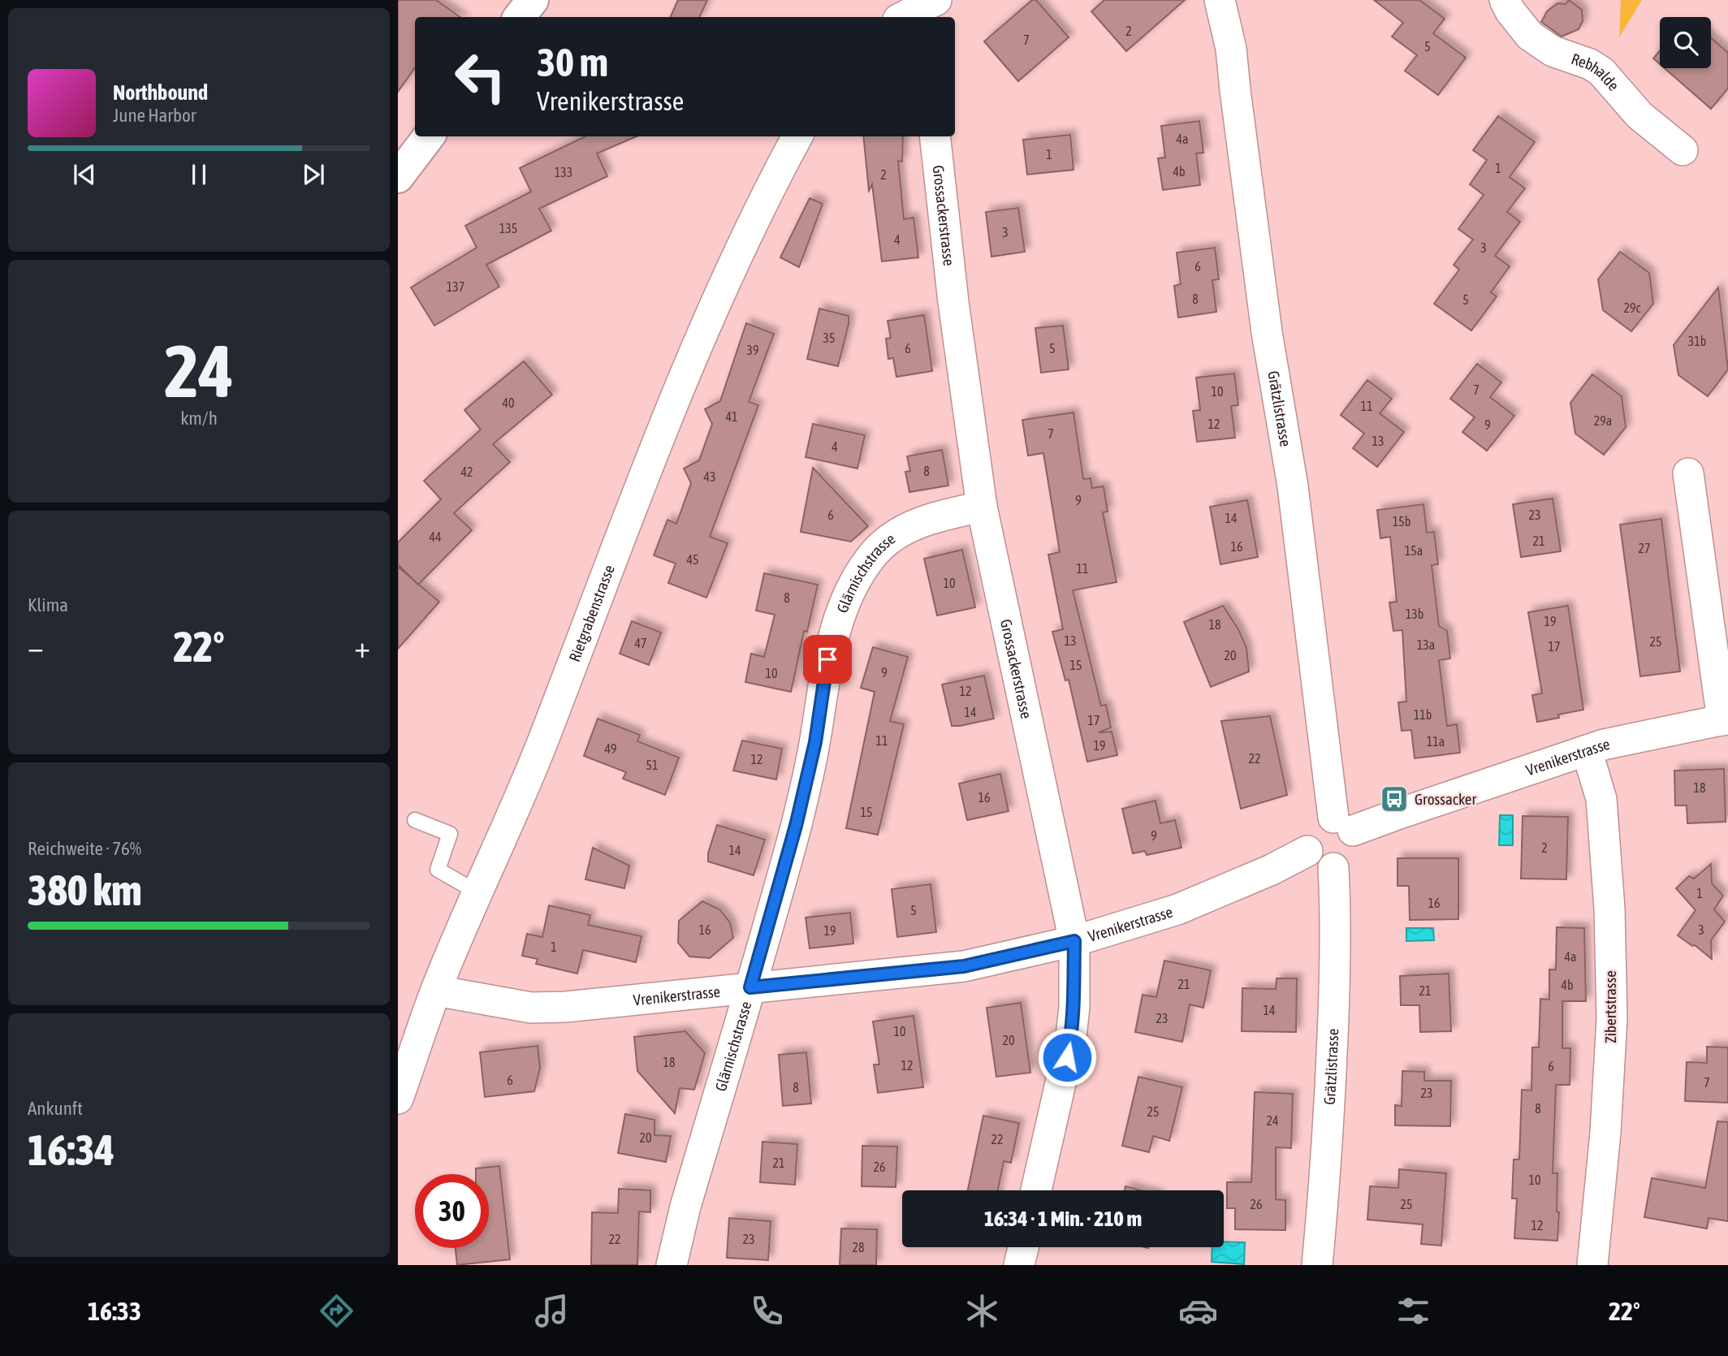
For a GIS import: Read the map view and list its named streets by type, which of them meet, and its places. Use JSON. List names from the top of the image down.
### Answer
{
  "streets": {
    "street": [
      "Rebhalde",
      "Grossackerstrasse",
      "Grätzlistrasse",
      "Glärnischstrasse",
      "Rietgrabenstrasse",
      "Vrenikerstrasse",
      "Zibertstrasse"
    ]
  },
  "crossings": [
    ["Grossackerstrasse", "Glärnischstrasse"],
    ["Grossackerstrasse", "Vrenikerstrasse"],
    ["Grätzlistrasse", "Vrenikerstrasse"],
    ["Glärnischstrasse", "Vrenikerstrasse"],
    ["Rietgrabenstrasse", "Vrenikerstrasse"],
    ["Vrenikerstrasse", "Zibertstrasse"]
  ],
  "places": {
    "bus stop": ["Grossacker"]
  },
  "house_numbers": [
    "2",
    "7",
    "5",
    "4a",
    "1",
    "1",
    "4b",
    "133",
    "2",
    "135",
    "3",
    "4",
    "3",
    "6",
    "137",
    "8",
    "5",
    "29c",
    "35",
    "31b",
    "6",
    "5",
    "39",
    "7",
    "10",
    "40",
    "11",
    "41",
    "29a",
    "12",
    "9",
    "7",
    "13",
    "4",
    "8",
    "42",
    "43",
    "9",
    "6",
    "23",
    "14",
    "15b",
    "44",
    "21",
    "16",
    "27",
    "15a",
    "45",
    "11",
    "10",
    "8",
    "13b",
    "19",
    "18",
    "13",
    "25",
    "47",
    "13a",
    "17",
    "20",
    "15",
    "9",
    "10",
    "12",
    "14",
    "11b",
    "17",
    "11",
    "11a",
    "19",
    "49",
    "22",
    "12",
    "51",
    "18",
    "16",
    "15",
    "9",
    "2",
    "14",
    "1",
    "16",
    "5",
    "16",
    "3",
    "19",
    "1",
    "4a",
    "21",
    "4b",
    "21",
    "14",
    "23",
    "10",
    "20",
    "18",
    "12",
    "6",
    "6",
    "7",
    "8",
    "23",
    "8",
    "25",
    "24",
    "20",
    "22",
    "21",
    "26",
    "10",
    "26",
    "25",
    "12",
    "22",
    "23",
    "28"
  ],
  "page": {
    "turn": ["30 m", "Vrenikerstrasse"],
    "song": ["Northbound", "June Harbor"],
    "tile": [
      ["24", "km/h"],
      "Klima",
      ["Reichweite · 76%", "380 km"],
      ["Ankunft", "16:34"]
    ],
    "heat": ["−", "22°", "+"],
    "limit": "30",
    "trip": "16:34 · 1 Min. · 210 m",
    "tabs": ["16:33", "22°"]
  }
}
